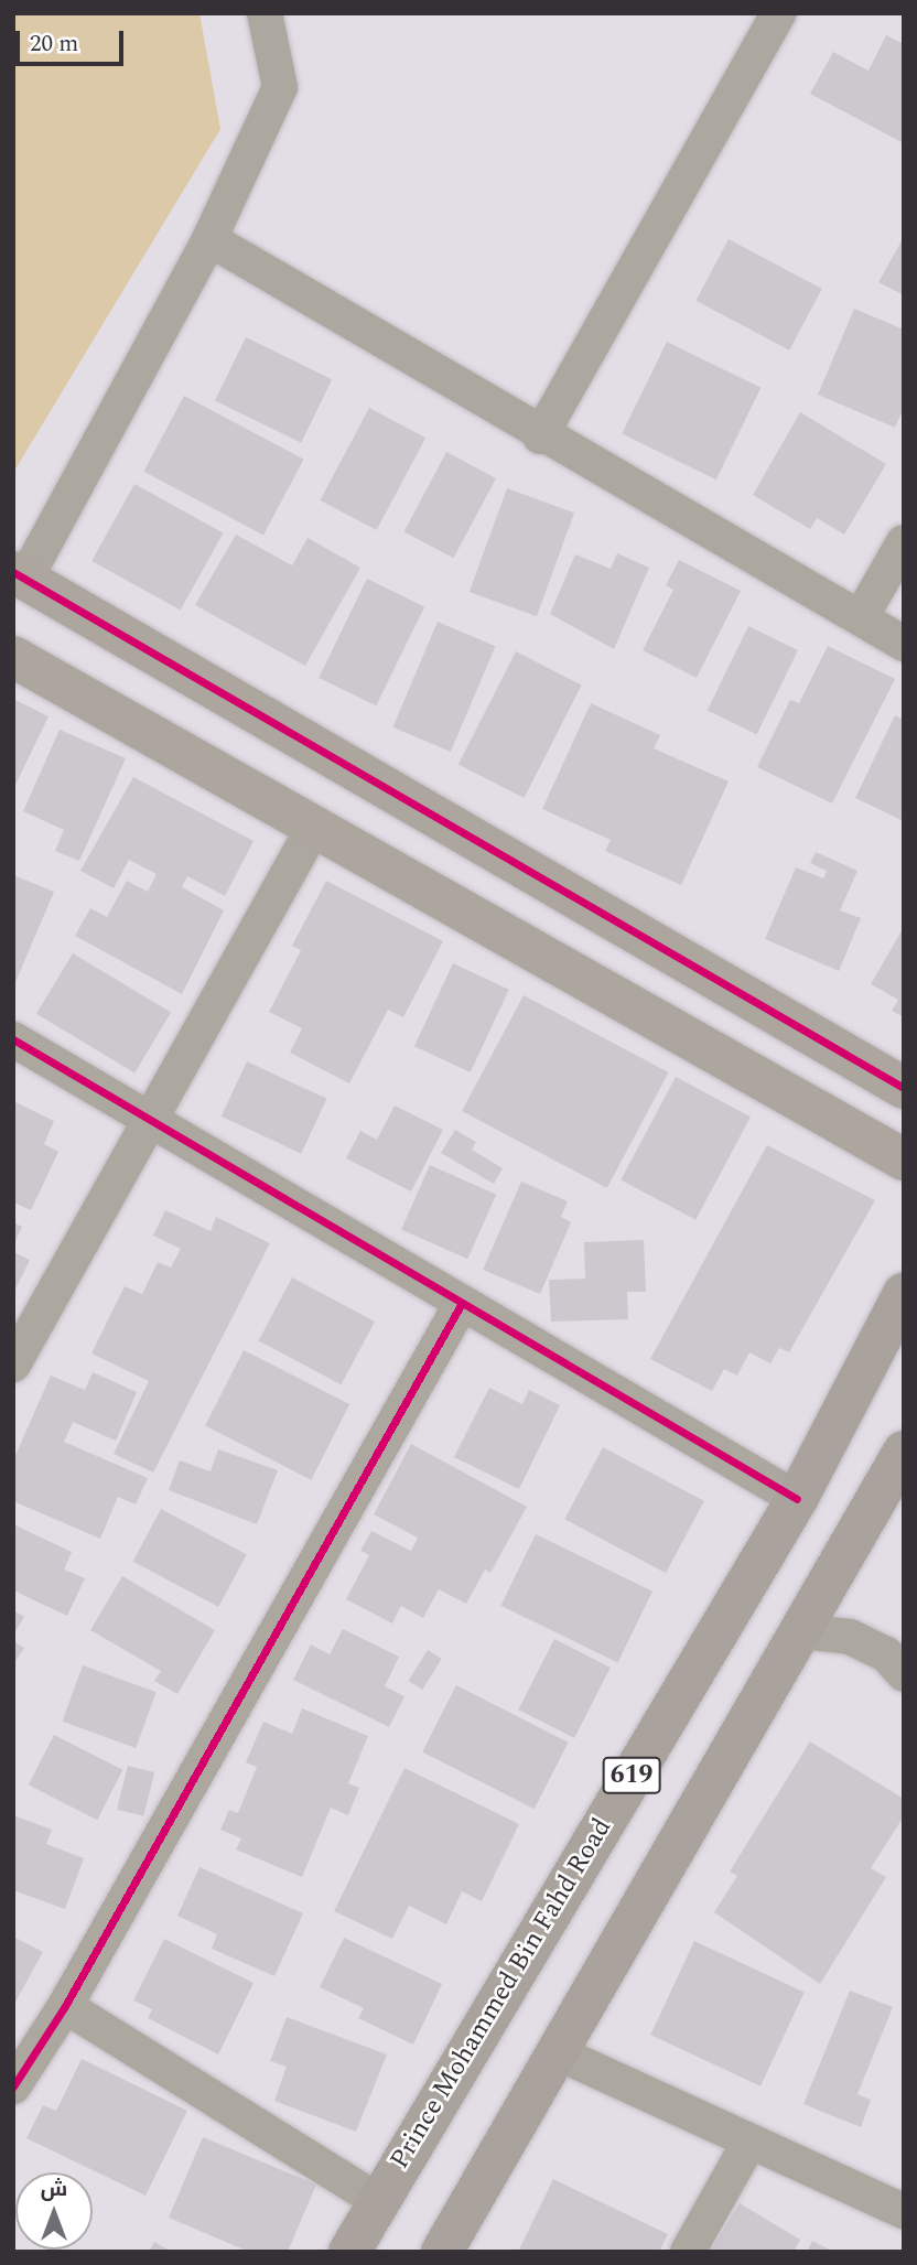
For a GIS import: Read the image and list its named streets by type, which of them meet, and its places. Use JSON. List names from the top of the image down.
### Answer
{
  "streets": {
    "highway": ["619", "Prince Mohammed Bin Fahd Road"]
  },
  "scale_bar": "20 m",
  "north": "top"
}
